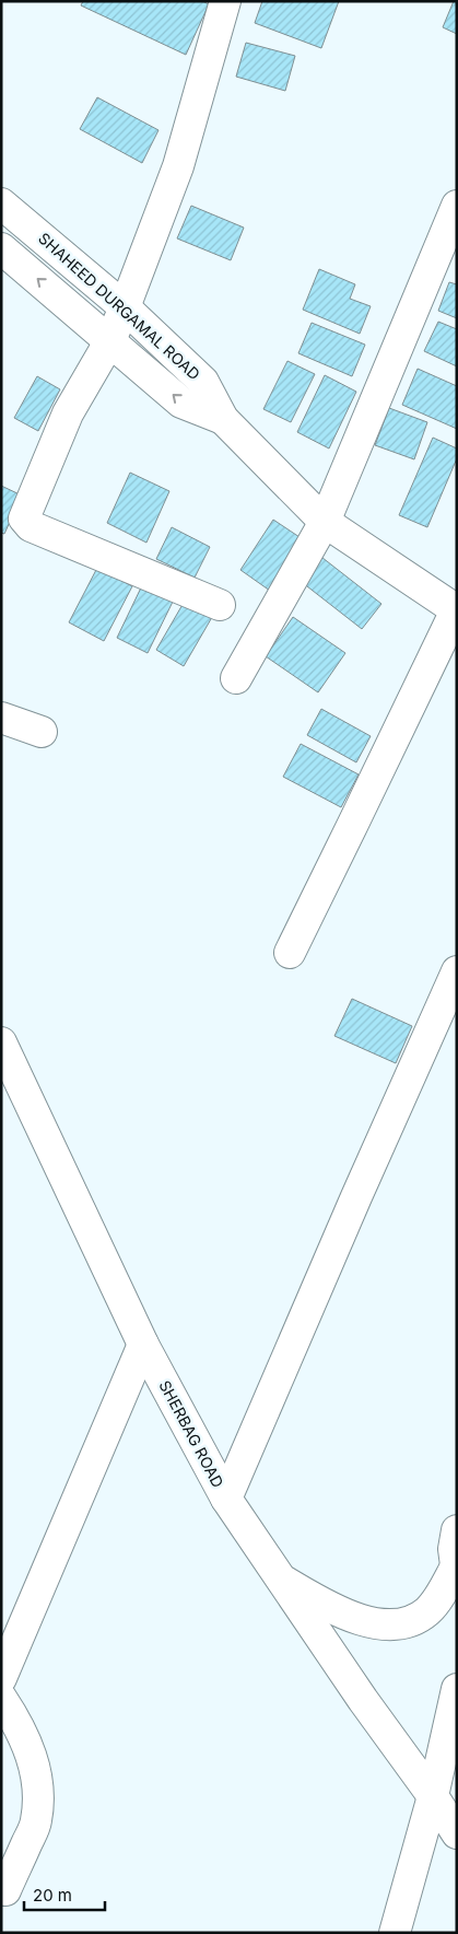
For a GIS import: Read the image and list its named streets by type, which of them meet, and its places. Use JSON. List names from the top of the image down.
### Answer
{
  "streets": {
    "street": ["SHAHEED DURGAMAL ROAD", "SHERBAG ROAD"]
  },
  "scale_bar": "20 m"
}
